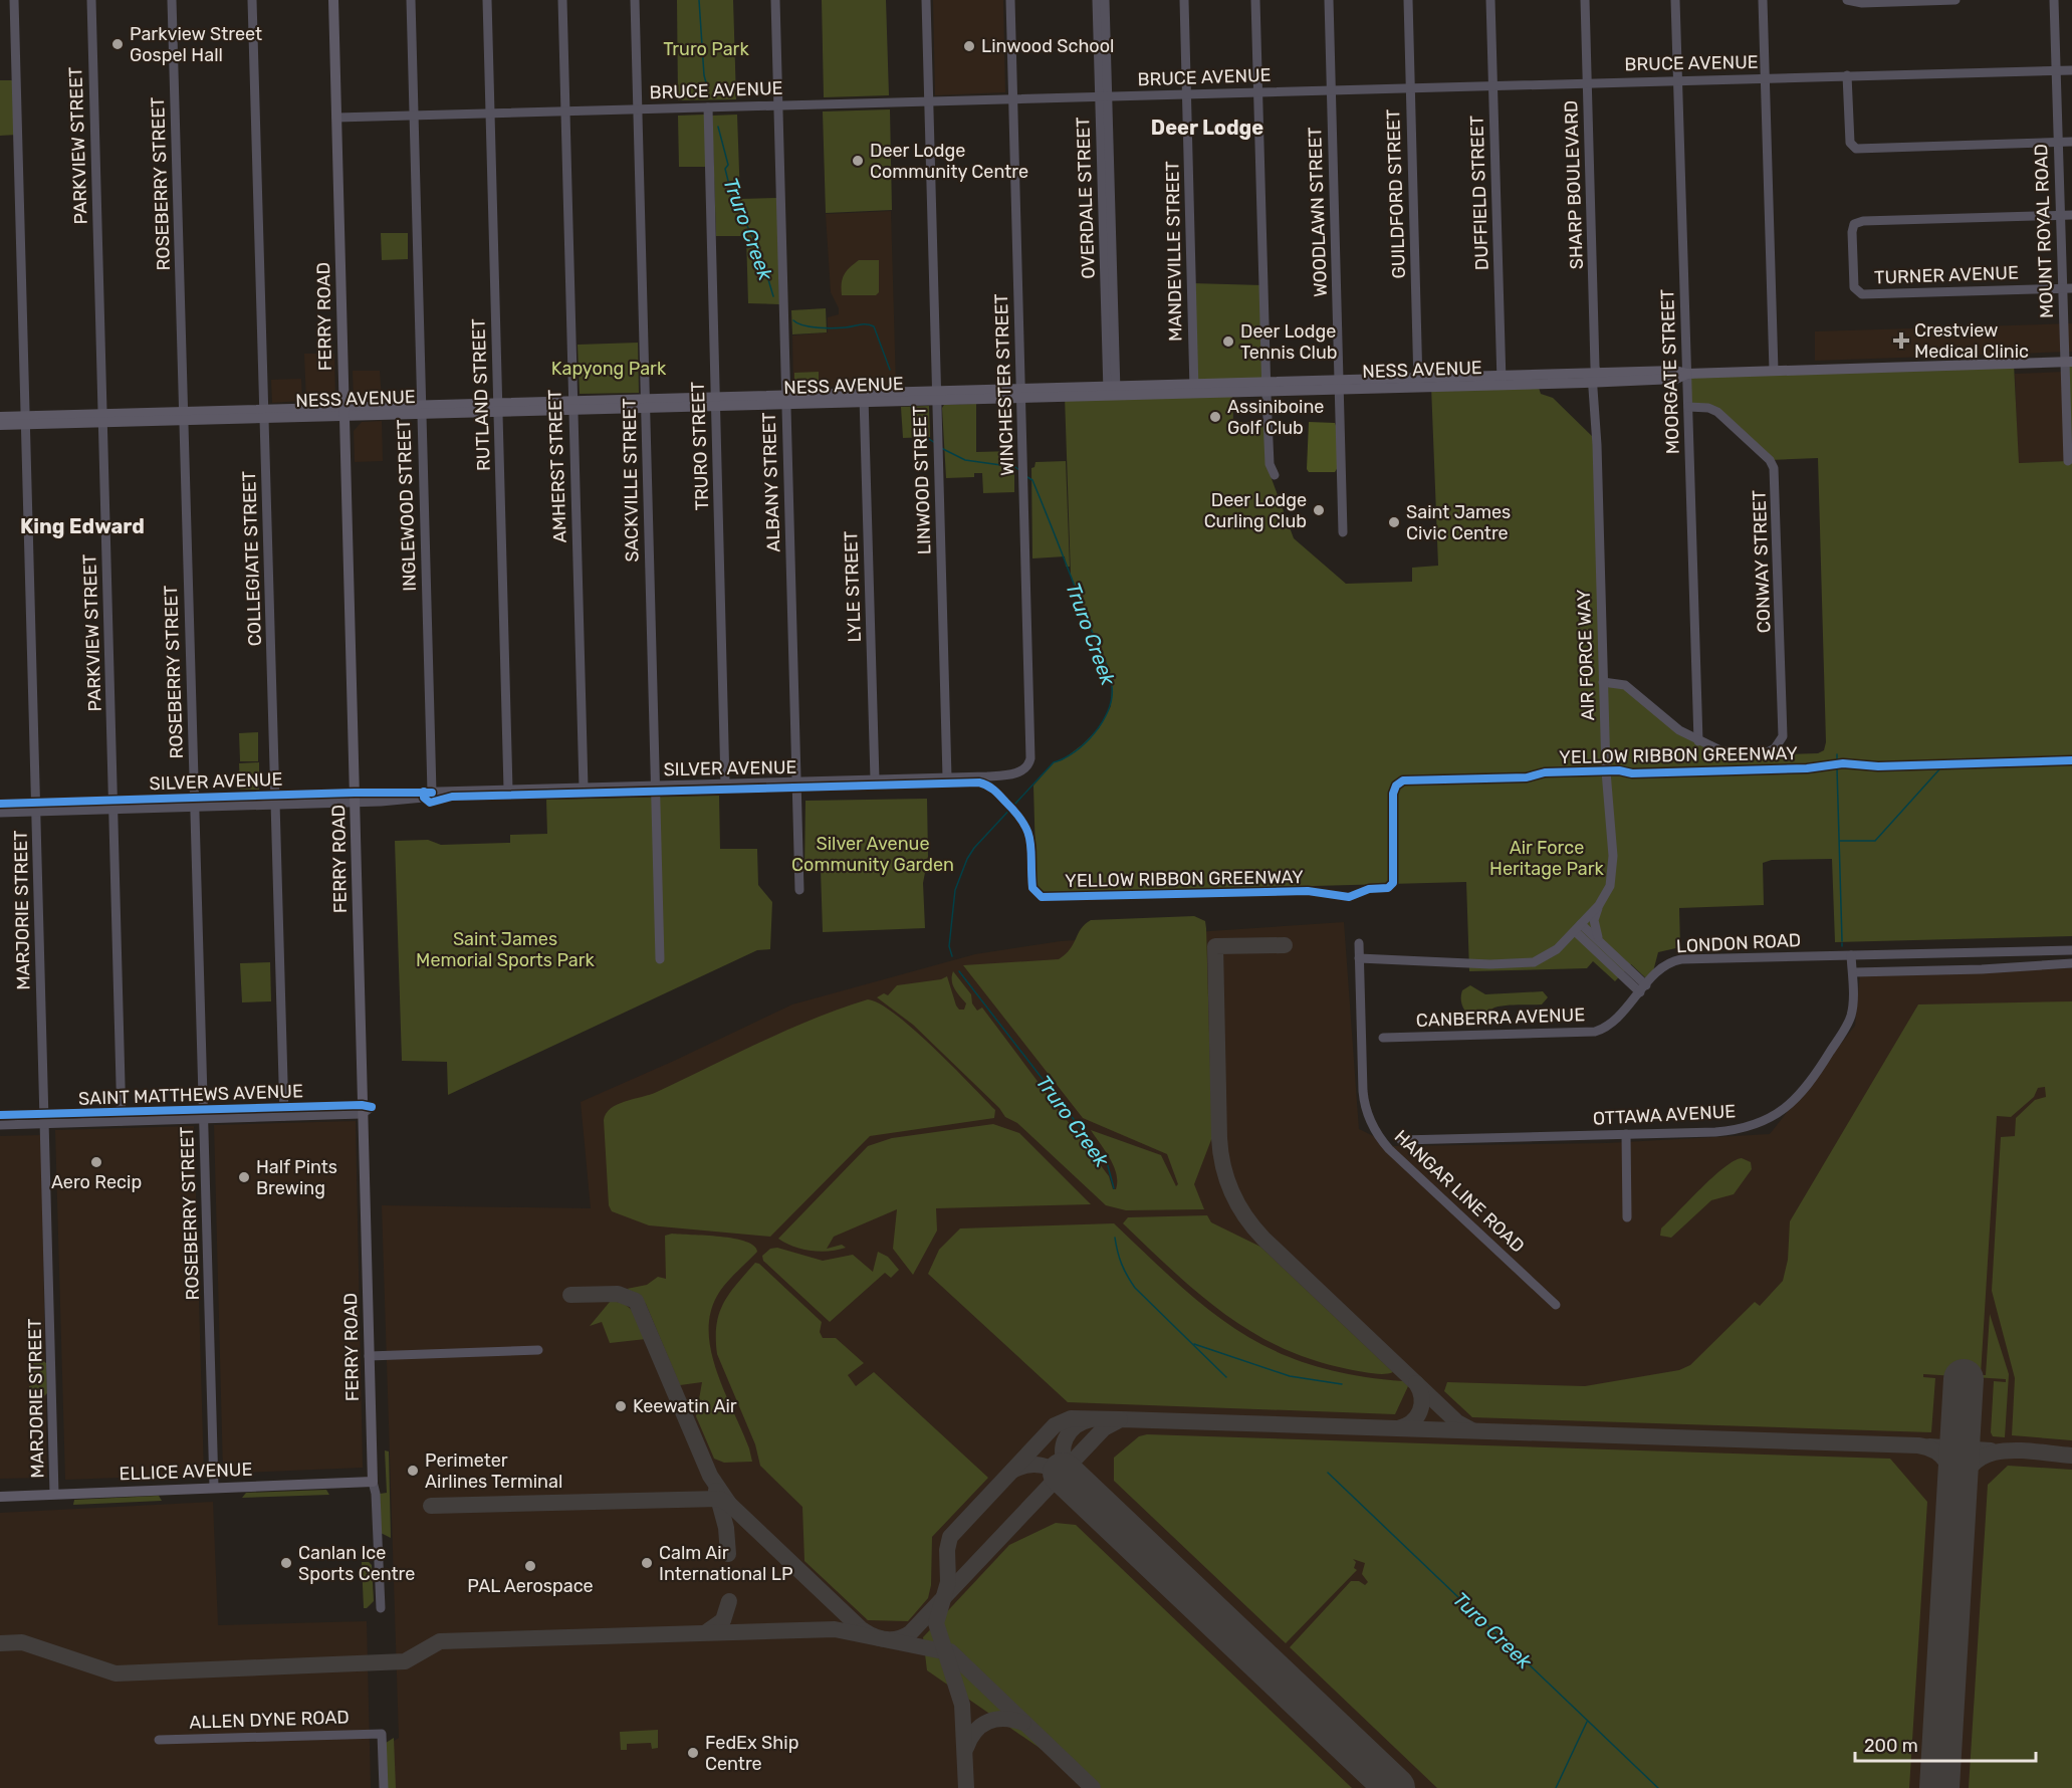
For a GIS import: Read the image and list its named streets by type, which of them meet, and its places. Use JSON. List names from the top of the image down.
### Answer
{
  "streets": {
    "main road": ["FERRY ROAD", "NESS AVENUE", "ELLICE AVENUE"],
    "street": [
      "BRUCE AVENUE",
      "PARKVIEW STREET",
      "ROSEBERRY STREET",
      "SHARP BOULEVARD",
      "DUFFIELD STREET",
      "GUILDFORD STREET",
      "OVERDALE STREET",
      "WOODLAWN STREET",
      "MOUNT ROYAL ROAD",
      "MANDEVILLE STREET",
      "TURNER AVENUE",
      "MOORGATE STREET",
      "WINCHESTER STREET",
      "RUTLAND STREET",
      "TRURO STREET",
      "AMHERST STREET",
      "SACKVILLE STREET",
      "LINWOOD STREET",
      "ALBANY STREET",
      "INGLEWOOD STREET",
      "COLLEGIATE STREET",
      "CONWAY STREET",
      "LYLE STREET",
      "AIR FORCE WAY",
      "SILVER AVENUE",
      "MARJORIE STREET",
      "LONDON ROAD",
      "CANBERRA AVENUE",
      "SAINT MATTHEWS AVENUE",
      "OTTAWA AVENUE",
      "HANGAR LINE ROAD",
      "ALLEN DYNE ROAD"
    ],
    "cycle path": ["YELLOW RIBBON GREENWAY"]
  },
  "crossings": [
    ["BRUCE AVENUE", "SHARP BOULEVARD"],
    ["BRUCE AVENUE", "DUFFIELD STREET"],
    ["BRUCE AVENUE", "GUILDFORD STREET"],
    ["BRUCE AVENUE", "OVERDALE STREET"],
    ["BRUCE AVENUE", "WOODLAWN STREET"],
    ["BRUCE AVENUE", "MOUNT ROYAL ROAD"],
    ["BRUCE AVENUE", "MANDEVILLE STREET"],
    ["BRUCE AVENUE", "FERRY ROAD"],
    ["BRUCE AVENUE", "MOORGATE STREET"],
    ["BRUCE AVENUE", "WINCHESTER STREET"],
    ["BRUCE AVENUE", "RUTLAND STREET"],
    ["BRUCE AVENUE", "TRURO STREET"],
    ["BRUCE AVENUE", "AMHERST STREET"],
    ["BRUCE AVENUE", "SACKVILLE STREET"],
    ["BRUCE AVENUE", "LINWOOD STREET"],
    ["BRUCE AVENUE", "ALBANY STREET"],
    ["BRUCE AVENUE", "INGLEWOOD STREET"],
    ["PARKVIEW STREET", "NESS AVENUE"],
    ["PARKVIEW STREET", "SILVER AVENUE"],
    ["PARKVIEW STREET", "SAINT MATTHEWS AVENUE"],
    ["ROSEBERRY STREET", "NESS AVENUE"],
    ["ROSEBERRY STREET", "SILVER AVENUE"],
    ["ROSEBERRY STREET", "SAINT MATTHEWS AVENUE"],
    ["ROSEBERRY STREET", "ELLICE AVENUE"],
    ["SHARP BOULEVARD", "NESS AVENUE"],
    ["SHARP BOULEVARD", "AIR FORCE WAY"],
    ["DUFFIELD STREET", "NESS AVENUE"],
    ["GUILDFORD STREET", "NESS AVENUE"],
    ["OVERDALE STREET", "NESS AVENUE"],
    ["WOODLAWN STREET", "NESS AVENUE"],
    ["MOUNT ROYAL ROAD", "TURNER AVENUE"],
    ["MOUNT ROYAL ROAD", "NESS AVENUE"],
    ["MANDEVILLE STREET", "NESS AVENUE"],
    ["FERRY ROAD", "NESS AVENUE"],
    ["FERRY ROAD", "SILVER AVENUE"],
    ["FERRY ROAD", "SAINT MATTHEWS AVENUE"],
    ["FERRY ROAD", "ELLICE AVENUE"],
    ["NESS AVENUE", "MOORGATE STREET"],
    ["NESS AVENUE", "WINCHESTER STREET"],
    ["NESS AVENUE", "RUTLAND STREET"],
    ["NESS AVENUE", "TRURO STREET"],
    ["NESS AVENUE", "AMHERST STREET"],
    ["NESS AVENUE", "SACKVILLE STREET"],
    ["NESS AVENUE", "LINWOOD STREET"],
    ["NESS AVENUE", "ALBANY STREET"],
    ["NESS AVENUE", "INGLEWOOD STREET"],
    ["NESS AVENUE", "COLLEGIATE STREET"],
    ["NESS AVENUE", "LYLE STREET"],
    ["NESS AVENUE", "AIR FORCE WAY"],
    ["NESS AVENUE", "MARJORIE STREET"],
    ["MOORGATE STREET", "CONWAY STREET"],
    ["WINCHESTER STREET", "SILVER AVENUE"],
    ["RUTLAND STREET", "SILVER AVENUE"],
    ["TRURO STREET", "SILVER AVENUE"],
    ["AMHERST STREET", "SILVER AVENUE"],
    ["SACKVILLE STREET", "SILVER AVENUE"],
    ["LINWOOD STREET", "SILVER AVENUE"],
    ["ALBANY STREET", "SILVER AVENUE"],
    ["INGLEWOOD STREET", "SILVER AVENUE"],
    ["COLLEGIATE STREET", "SILVER AVENUE"],
    ["COLLEGIATE STREET", "SAINT MATTHEWS AVENUE"],
    ["LYLE STREET", "SILVER AVENUE"],
    ["AIR FORCE WAY", "HANGAR LINE ROAD"],
    ["SILVER AVENUE", "MARJORIE STREET"],
    ["MARJORIE STREET", "SAINT MATTHEWS AVENUE"],
    ["MARJORIE STREET", "ELLICE AVENUE"],
    ["LONDON ROAD", "CANBERRA AVENUE"],
    ["LONDON ROAD", "OTTAWA AVENUE"]
  ],
  "districts": ["Deer Lodge", "King Edward"],
  "water": ["Truro Creek", "Turo Creek"],
  "parks": [
    "Truro Park",
    "Kapyong Park",
    "Silver Avenue Community Garden",
    "Air Force Heritage Park",
    "Saint James Memorial Sports Park"
  ],
  "places": {
    "other": [
      "Parkview Street Gospel Hall",
      "Linwood School",
      "Deer Lodge Community Centre",
      "Deer Lodge Tennis Club",
      "Assiniboine Golf Club",
      "Deer Lodge Curling Club",
      "Saint James Civic Centre",
      "Aero Recip",
      "Half Pints Brewing",
      "Keewatin Air",
      "Perimeter Airlines Terminal",
      "Canlan Ice Sports Centre",
      "Calm Air International LP",
      "PAL Aerospace",
      "FedEx Ship Centre"
    ],
    "health": ["Crestview Medical Clinic"]
  },
  "scale_bar": "200 m"
}
